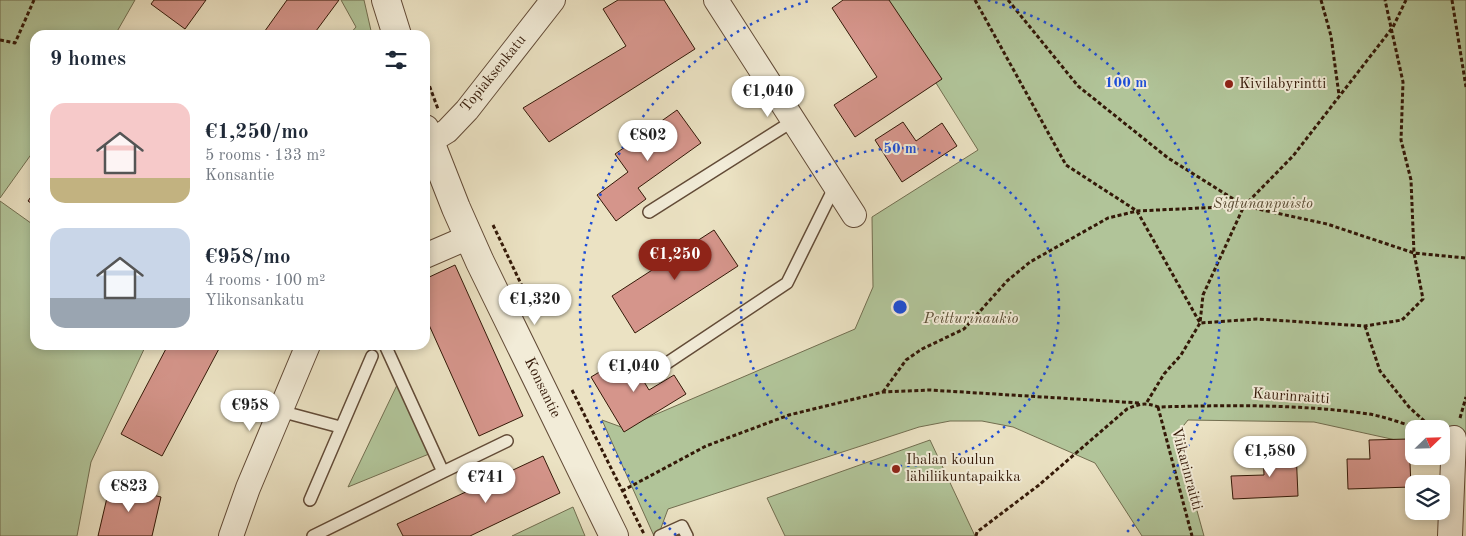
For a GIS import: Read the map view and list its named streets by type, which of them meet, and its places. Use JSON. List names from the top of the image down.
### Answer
{
  "streets": {
    "street": ["Topiaksenkatu", "Konsantie"],
    "path": ["Kaurinraitti", "Viikarinraitti"]
  },
  "crossings": [
    ["Topiaksenkatu", "Konsantie"],
    ["Kaurinraitti", "Viikarinraitti"]
  ],
  "parks": ["Sigtunanpuisto", "Peitturinaukio"],
  "places": ["Kivilabyrintti", "Ihalan koulun lähiliikuntapaikka"],
  "north": "top right",
  "page": {
    "heading": "9 homes",
    "price": [
      "€1,040",
      "€802",
      "€1,250",
      "€1,320",
      "€1,040",
      "€958",
      "€1,580",
      "€741",
      "€823"
    ],
    "list": [
      {
        "name": "€1,250/mo",
        "note": "5 rooms · 133 m² · Konsantie"
      },
      {
        "name": "€958/mo",
        "note": "4 rooms · 100 m² · Ylikonsankatu"
      }
    ]
  },
  "rings": ["100 m", "50 m"]
}
